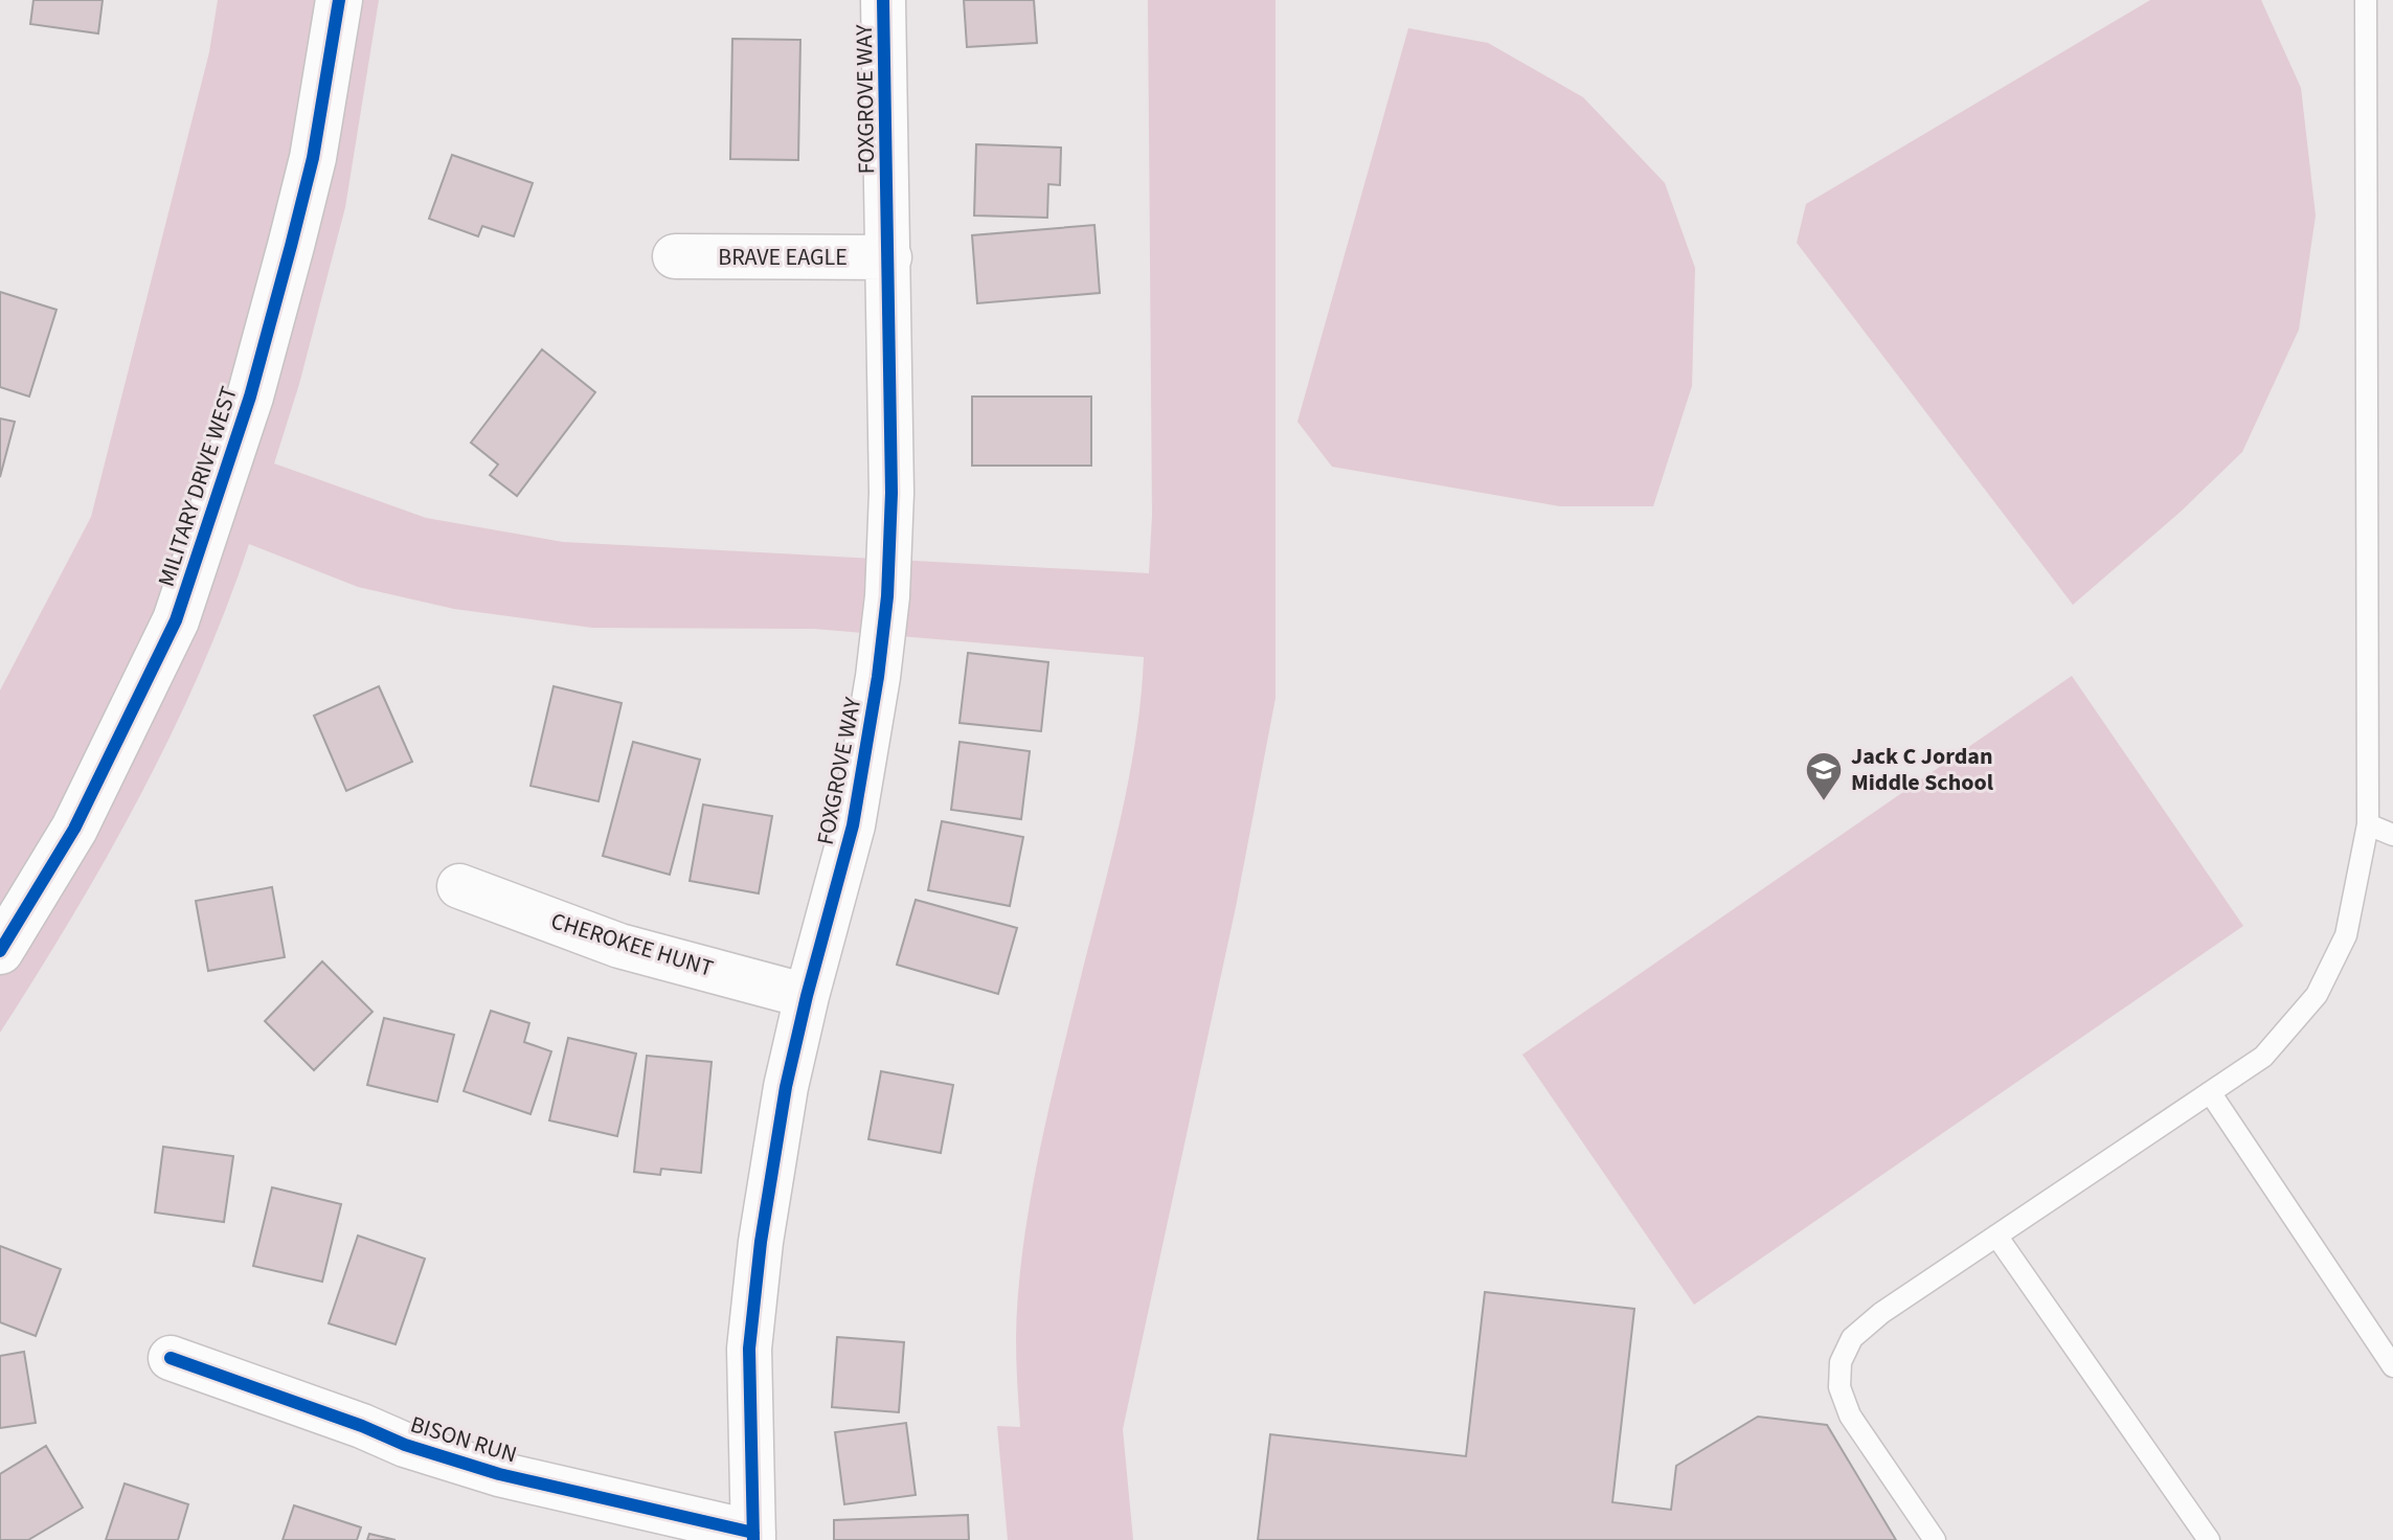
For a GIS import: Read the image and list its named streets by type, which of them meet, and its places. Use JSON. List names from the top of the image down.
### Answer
{
  "streets": {
    "street": [
      "FOXGROVE WAY",
      "BRAVE EAGLE",
      "MILITARY DRIVE WEST",
      "CHEROKEE HUNT",
      "BISON RUN"
    ]
  },
  "crossings": [
    ["FOXGROVE WAY", "BRAVE EAGLE"],
    ["FOXGROVE WAY", "CHEROKEE HUNT"],
    ["FOXGROVE WAY", "BISON RUN"]
  ],
  "places": {
    "school or university": ["Jack C Jordan Middle School"]
  }
}
